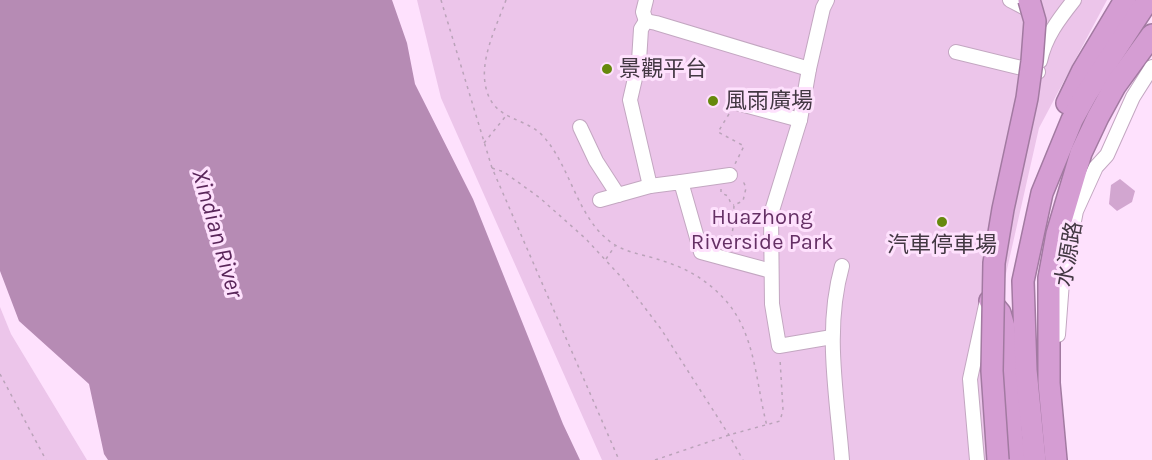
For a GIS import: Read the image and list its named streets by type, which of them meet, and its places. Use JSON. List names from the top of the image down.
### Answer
{
  "streets": {
    "lane": ["水源路"]
  },
  "water": ["Xindian River"],
  "parks": ["Huazhong Riverside Park"],
  "places": ["景觀平台", "風雨廣場", "汽車停車場"]
}
